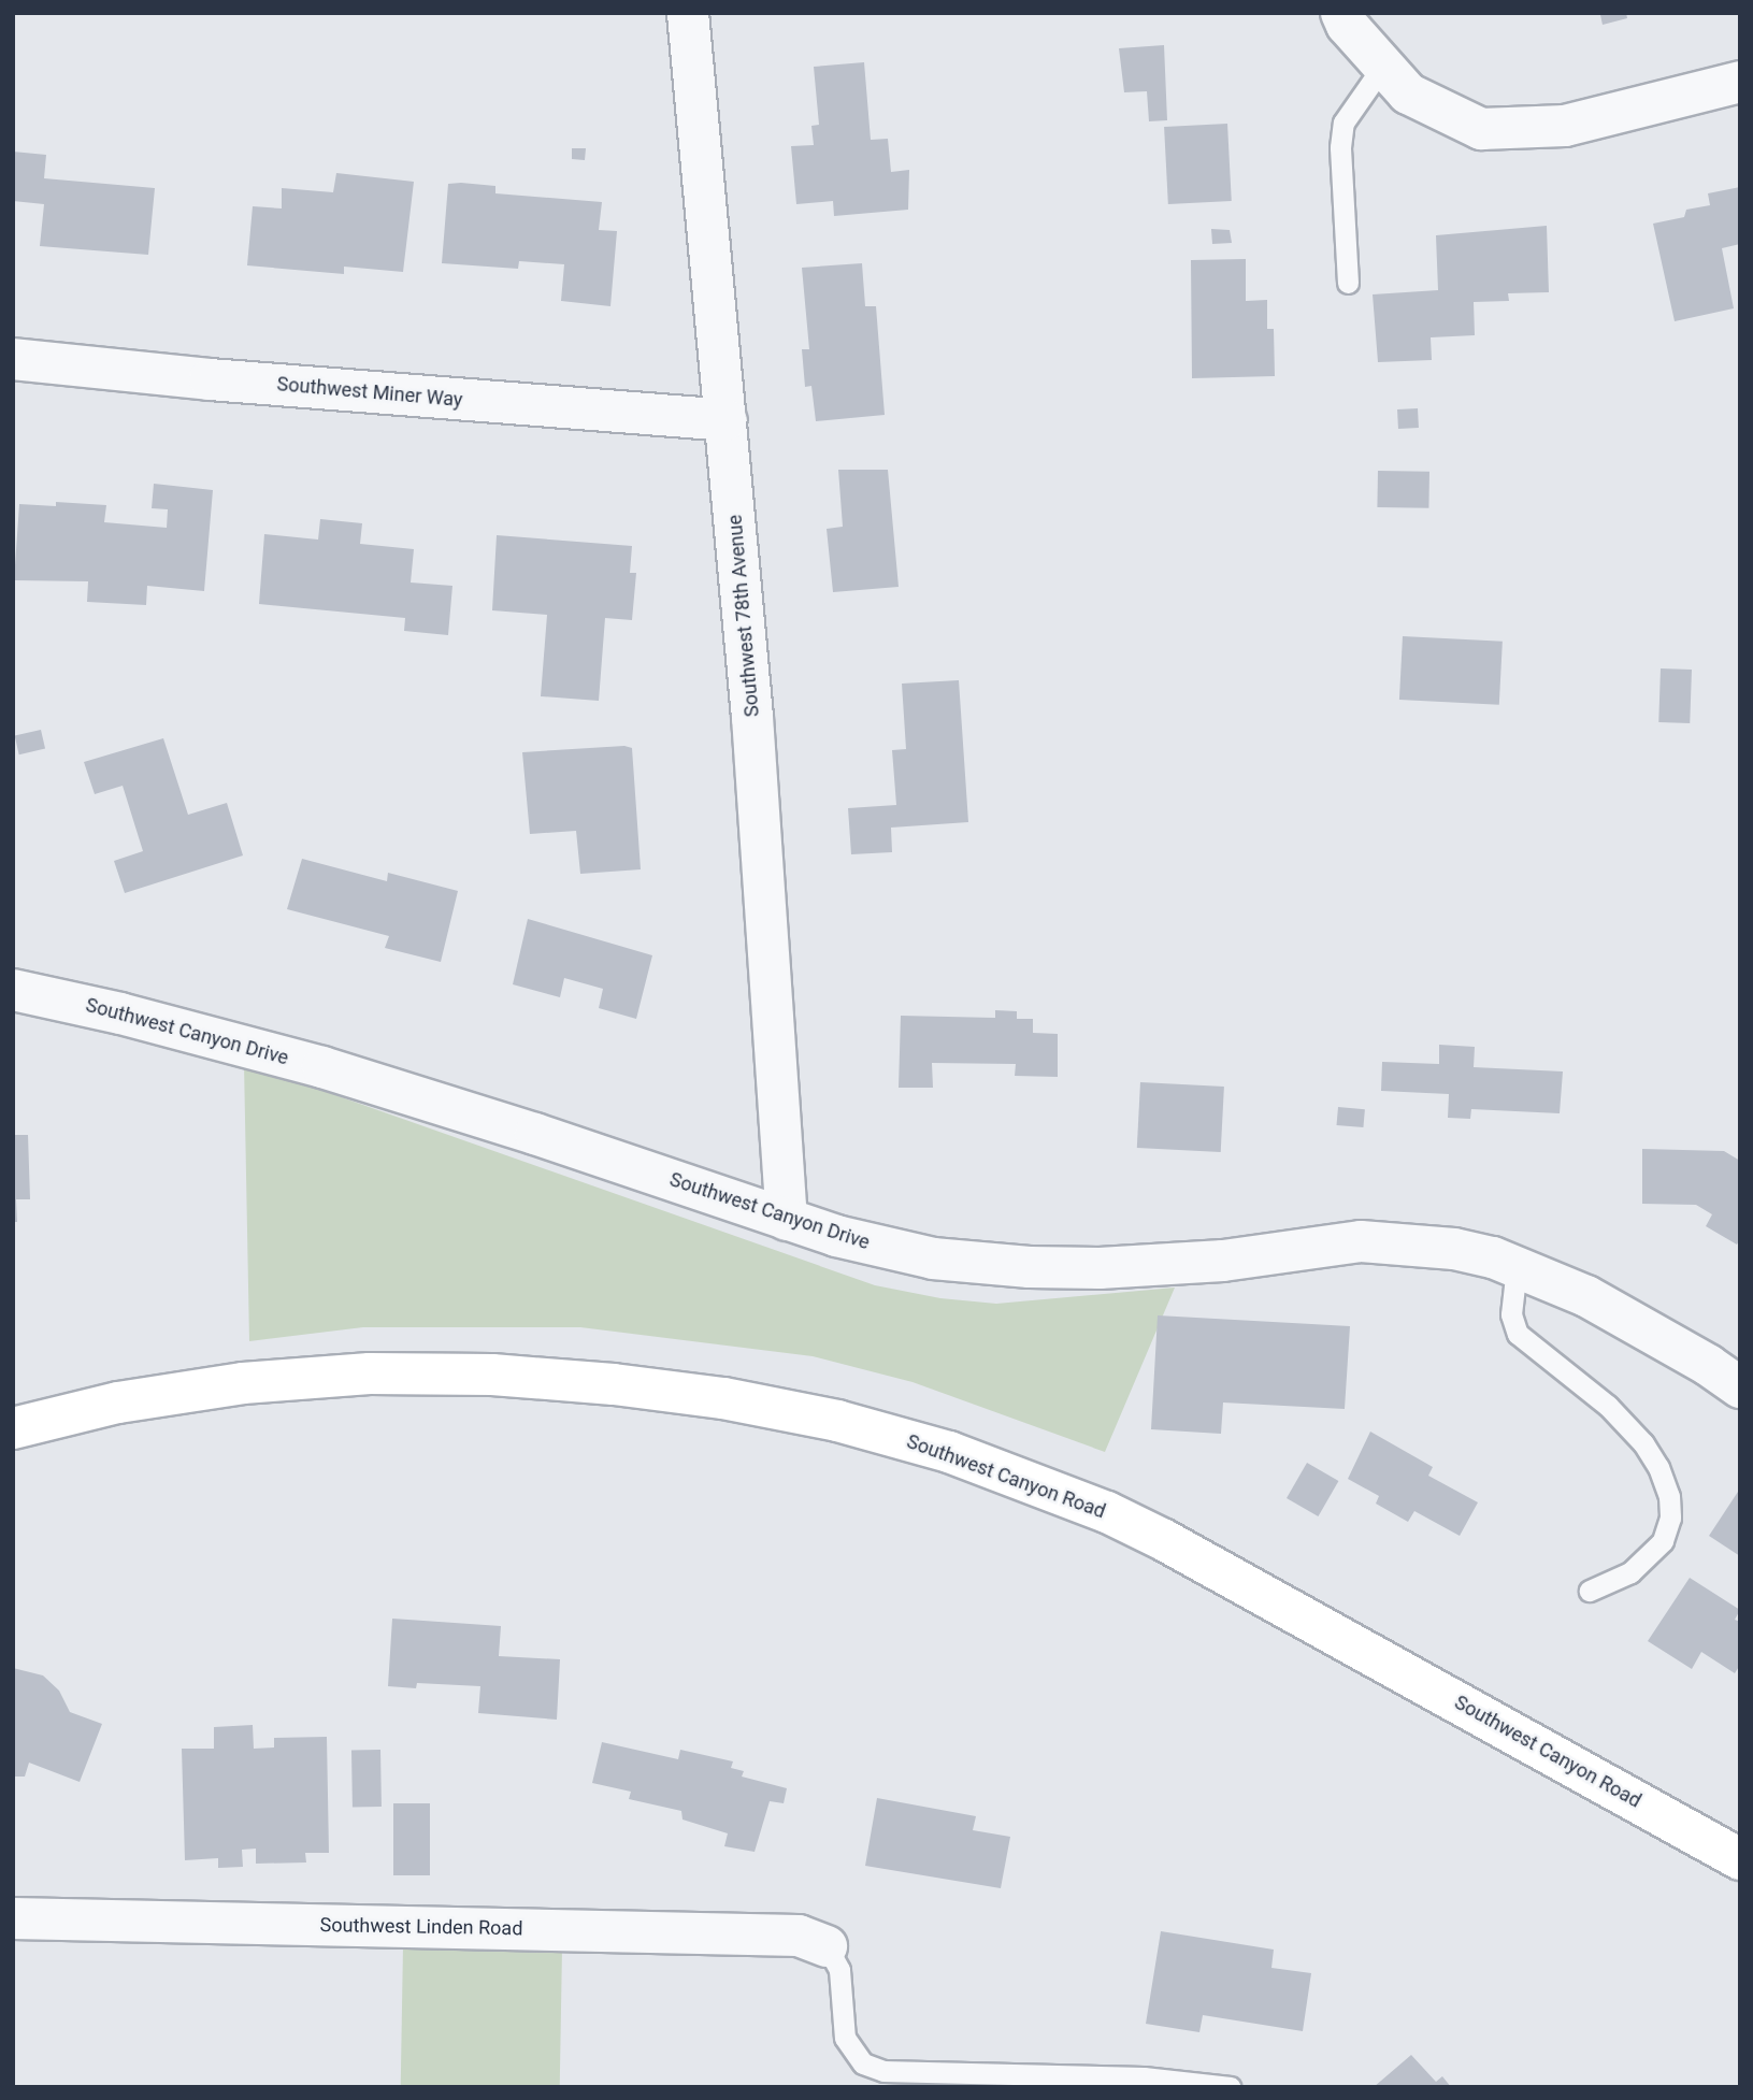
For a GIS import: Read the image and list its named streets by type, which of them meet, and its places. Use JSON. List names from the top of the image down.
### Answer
{
  "streets": {
    "main road": ["Southwest Canyon Road"],
    "street": [
      "Southwest Miner Way",
      "Southwest 78th Avenue",
      "Southwest Canyon Drive",
      "Southwest Linden Road"
    ]
  },
  "crossings": [
    ["Southwest Miner Way", "Southwest 78th Avenue"],
    ["Southwest 78th Avenue", "Southwest Canyon Drive"]
  ]
}
